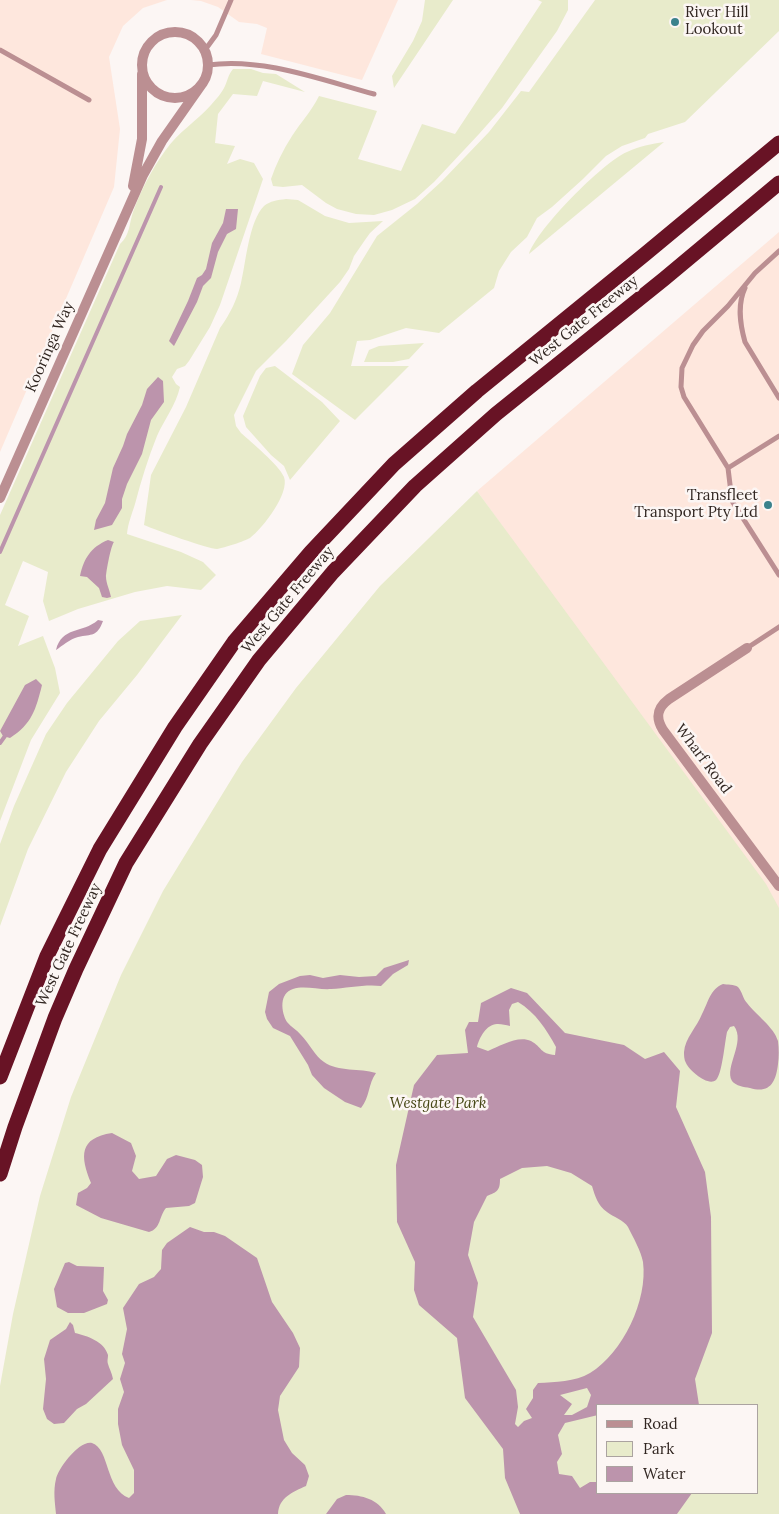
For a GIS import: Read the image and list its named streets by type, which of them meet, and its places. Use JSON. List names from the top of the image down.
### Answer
{
  "streets": {
    "highway": ["West Gate Freeway"],
    "street": ["Kooringa Way", "Wharf Road"]
  },
  "parks": ["Westgate Park"],
  "places": ["River Hill Lookout", "Transfleet Transport Pty Ltd"],
  "legend": ["Road", "Park", "Water"]
}
